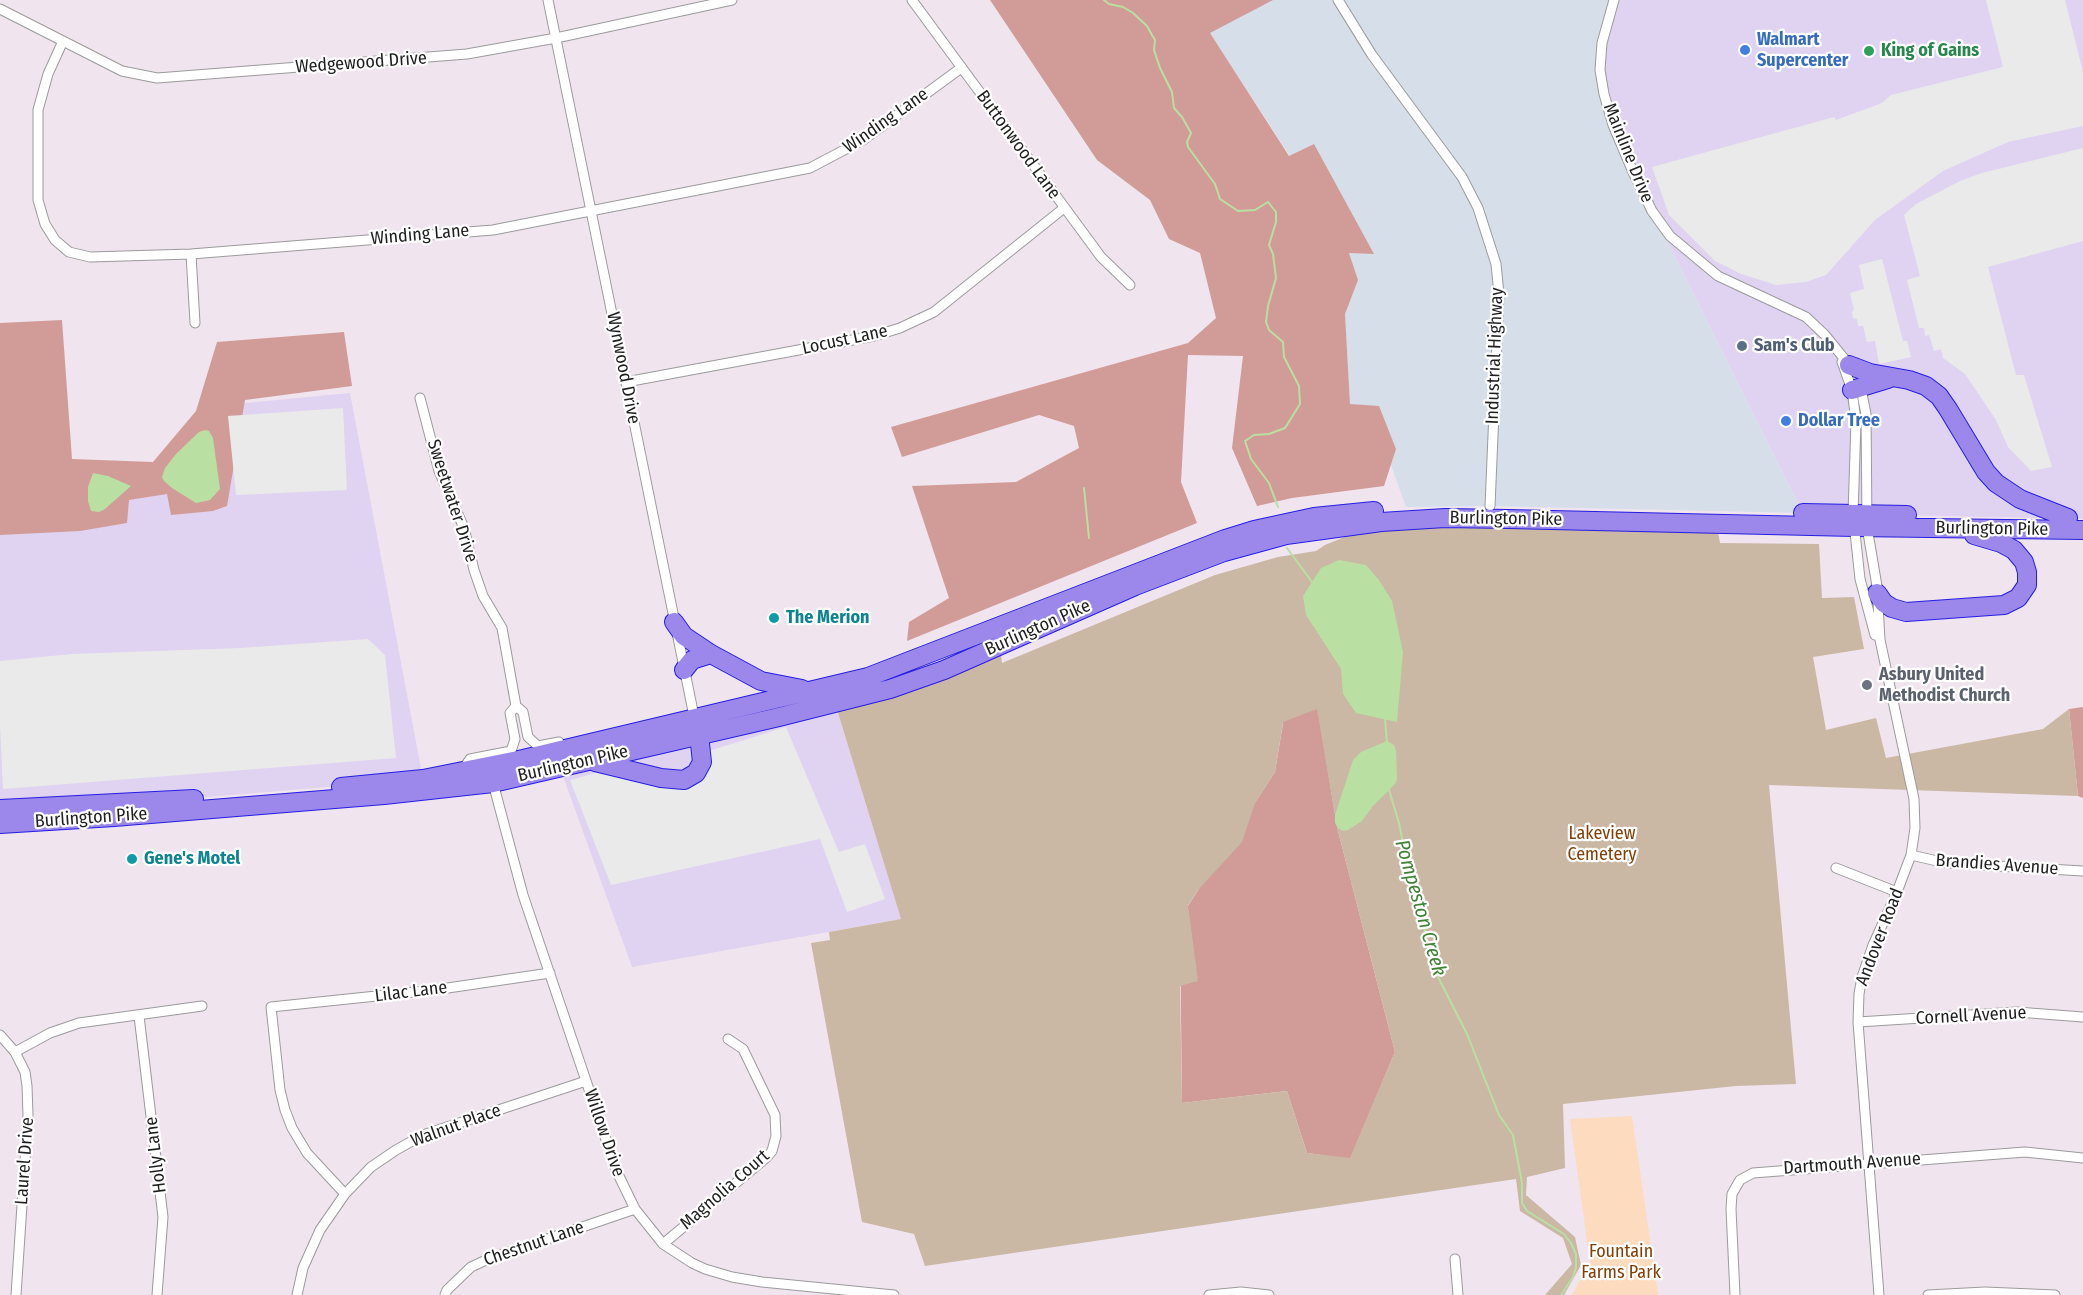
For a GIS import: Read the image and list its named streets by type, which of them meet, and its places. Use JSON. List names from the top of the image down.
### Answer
{
  "streets": {
    "highway": ["Burlington Pike"],
    "street": [
      "Wedgewood Drive",
      "Winding Lane",
      "Buttonwood Lane",
      "Mainline Drive",
      "Locust Lane",
      "Industrial Highway",
      "Wynwood Drive",
      "Sweetwater Drive",
      "Brandies Avenue",
      "Andover Road",
      "Lilac Lane",
      "Cornell Avenue",
      "Walnut Place",
      "Willow Drive",
      "Holly Lane",
      "Laurel Drive",
      "Dartmouth Avenue",
      "Magnolia Court",
      "Chestnut Lane"
    ]
  },
  "crossings": [
    ["Wedgewood Drive", "Winding Lane"],
    ["Wedgewood Drive", "Wynwood Drive"],
    ["Winding Lane", "Buttonwood Lane"],
    ["Winding Lane", "Wynwood Drive"],
    ["Buttonwood Lane", "Locust Lane"],
    ["Mainline Drive", "Andover Road"],
    ["Locust Lane", "Wynwood Drive"],
    ["Industrial Highway", "Burlington Pike"],
    ["Wynwood Drive", "Burlington Pike"],
    ["Sweetwater Drive", "Burlington Pike"],
    ["Burlington Pike", "Andover Road"],
    ["Burlington Pike", "Willow Drive"],
    ["Brandies Avenue", "Andover Road"],
    ["Andover Road", "Cornell Avenue"],
    ["Andover Road", "Dartmouth Avenue"],
    ["Lilac Lane", "Walnut Place"],
    ["Lilac Lane", "Willow Drive"],
    ["Walnut Place", "Willow Drive"],
    ["Willow Drive", "Magnolia Court"],
    ["Willow Drive", "Chestnut Lane"]
  ],
  "water": ["Pompeston Creek"],
  "parks": ["Lakeview Cemetery", "Fountain Farms Park"],
  "places": [
    "Walmart Supercenter",
    "King of Gains",
    "Sam's Club",
    "Dollar Tree",
    "The Merion",
    "Asbury United Methodist Church",
    "Gene's Motel"
  ]
}
